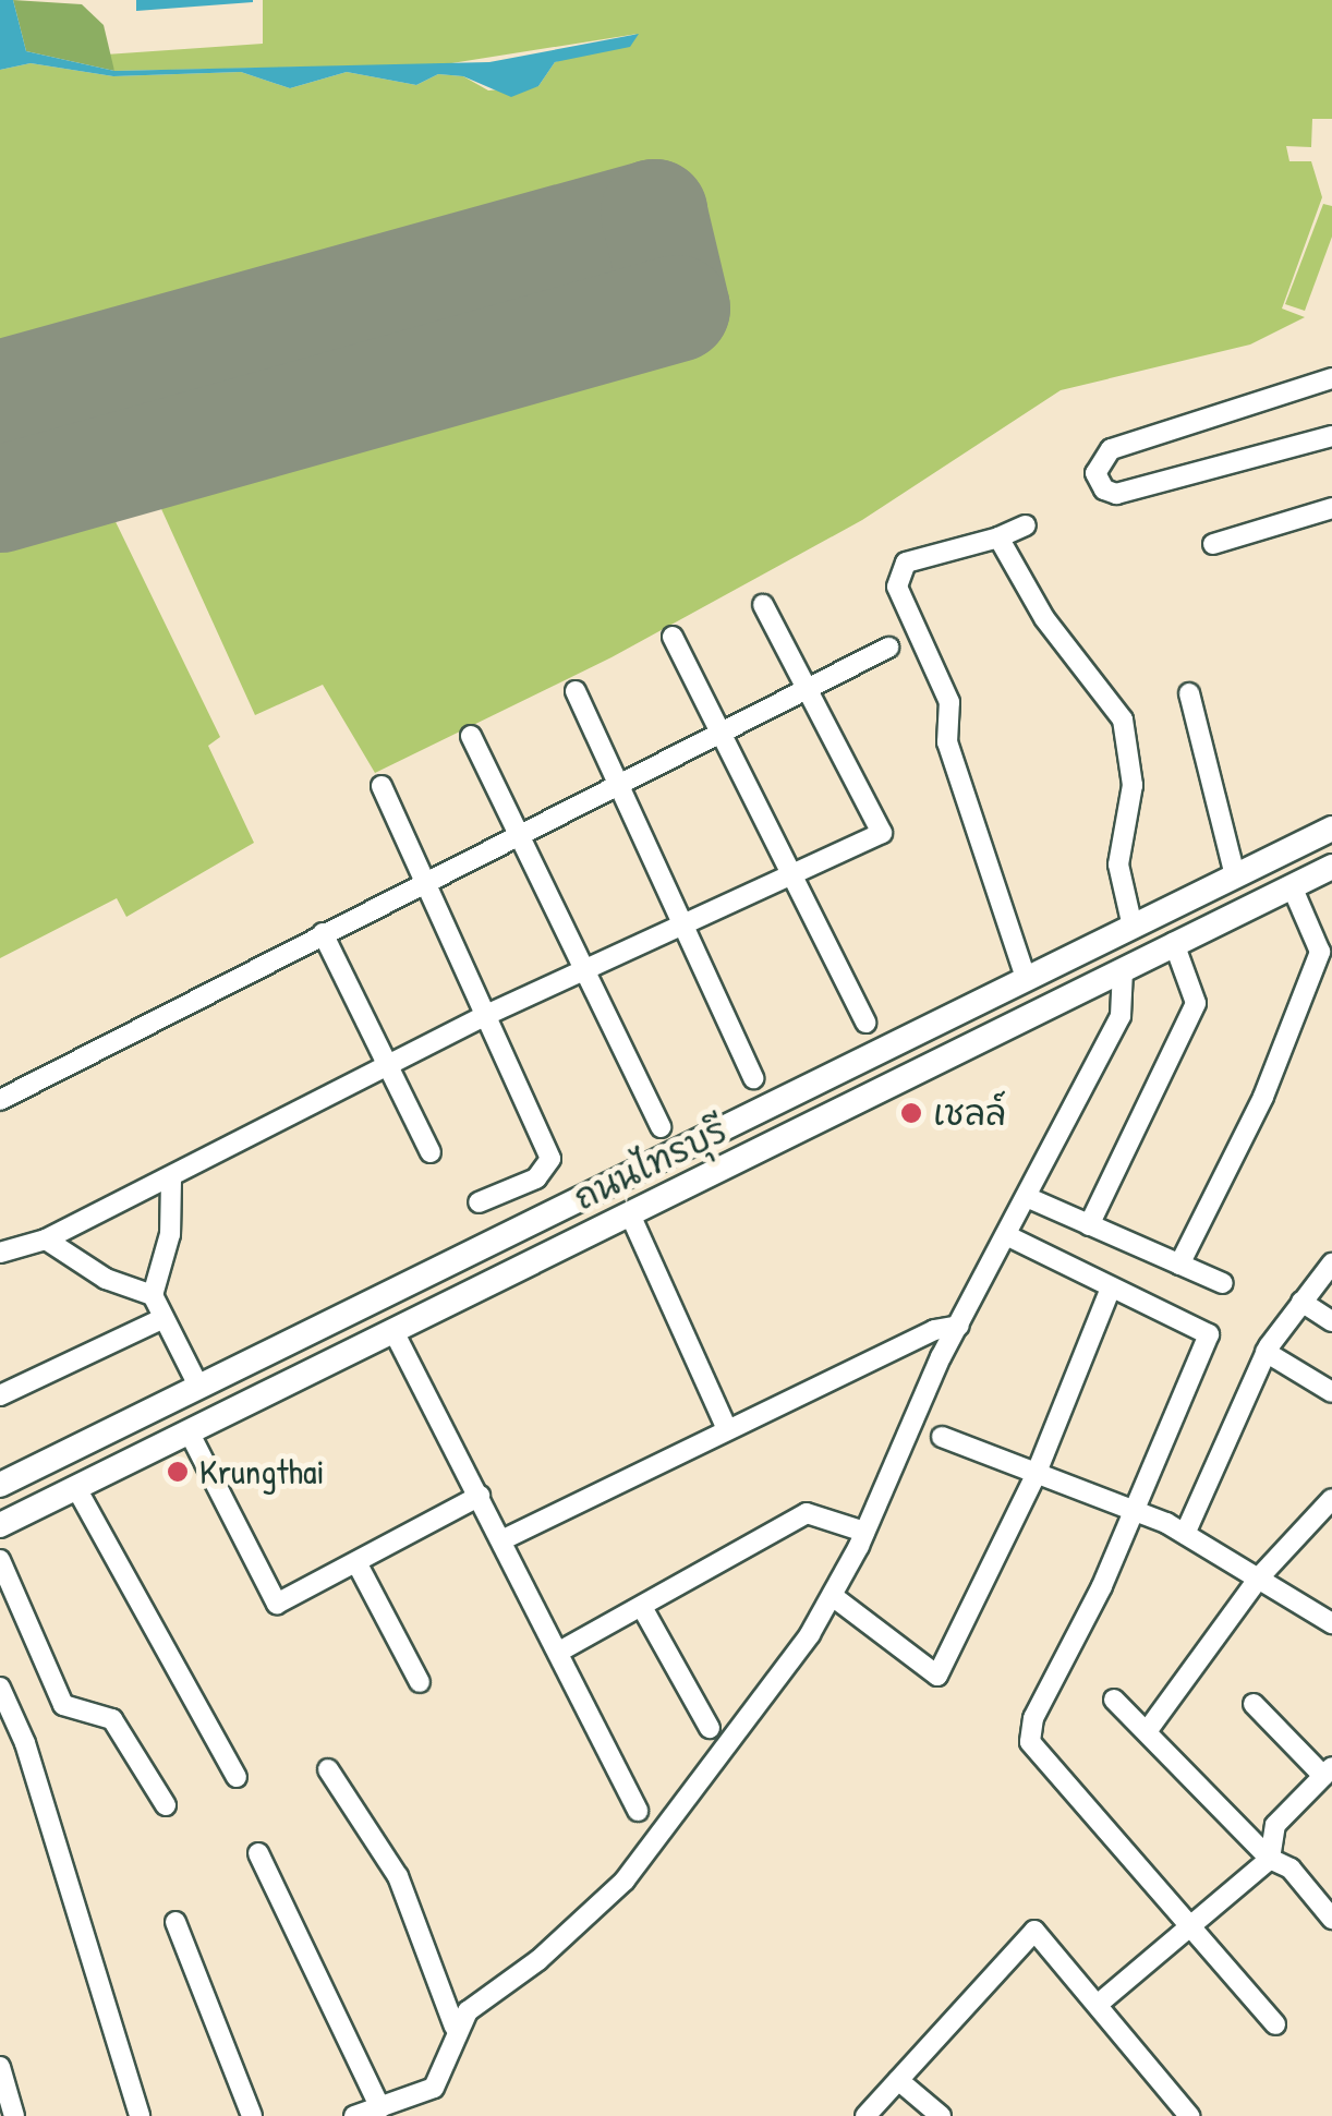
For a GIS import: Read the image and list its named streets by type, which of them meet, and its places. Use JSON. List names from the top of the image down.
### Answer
{
  "streets": {
    "main road": ["ถนนไทรบุรี"]
  },
  "places": ["เชลล์", "Krungthai"]
}
